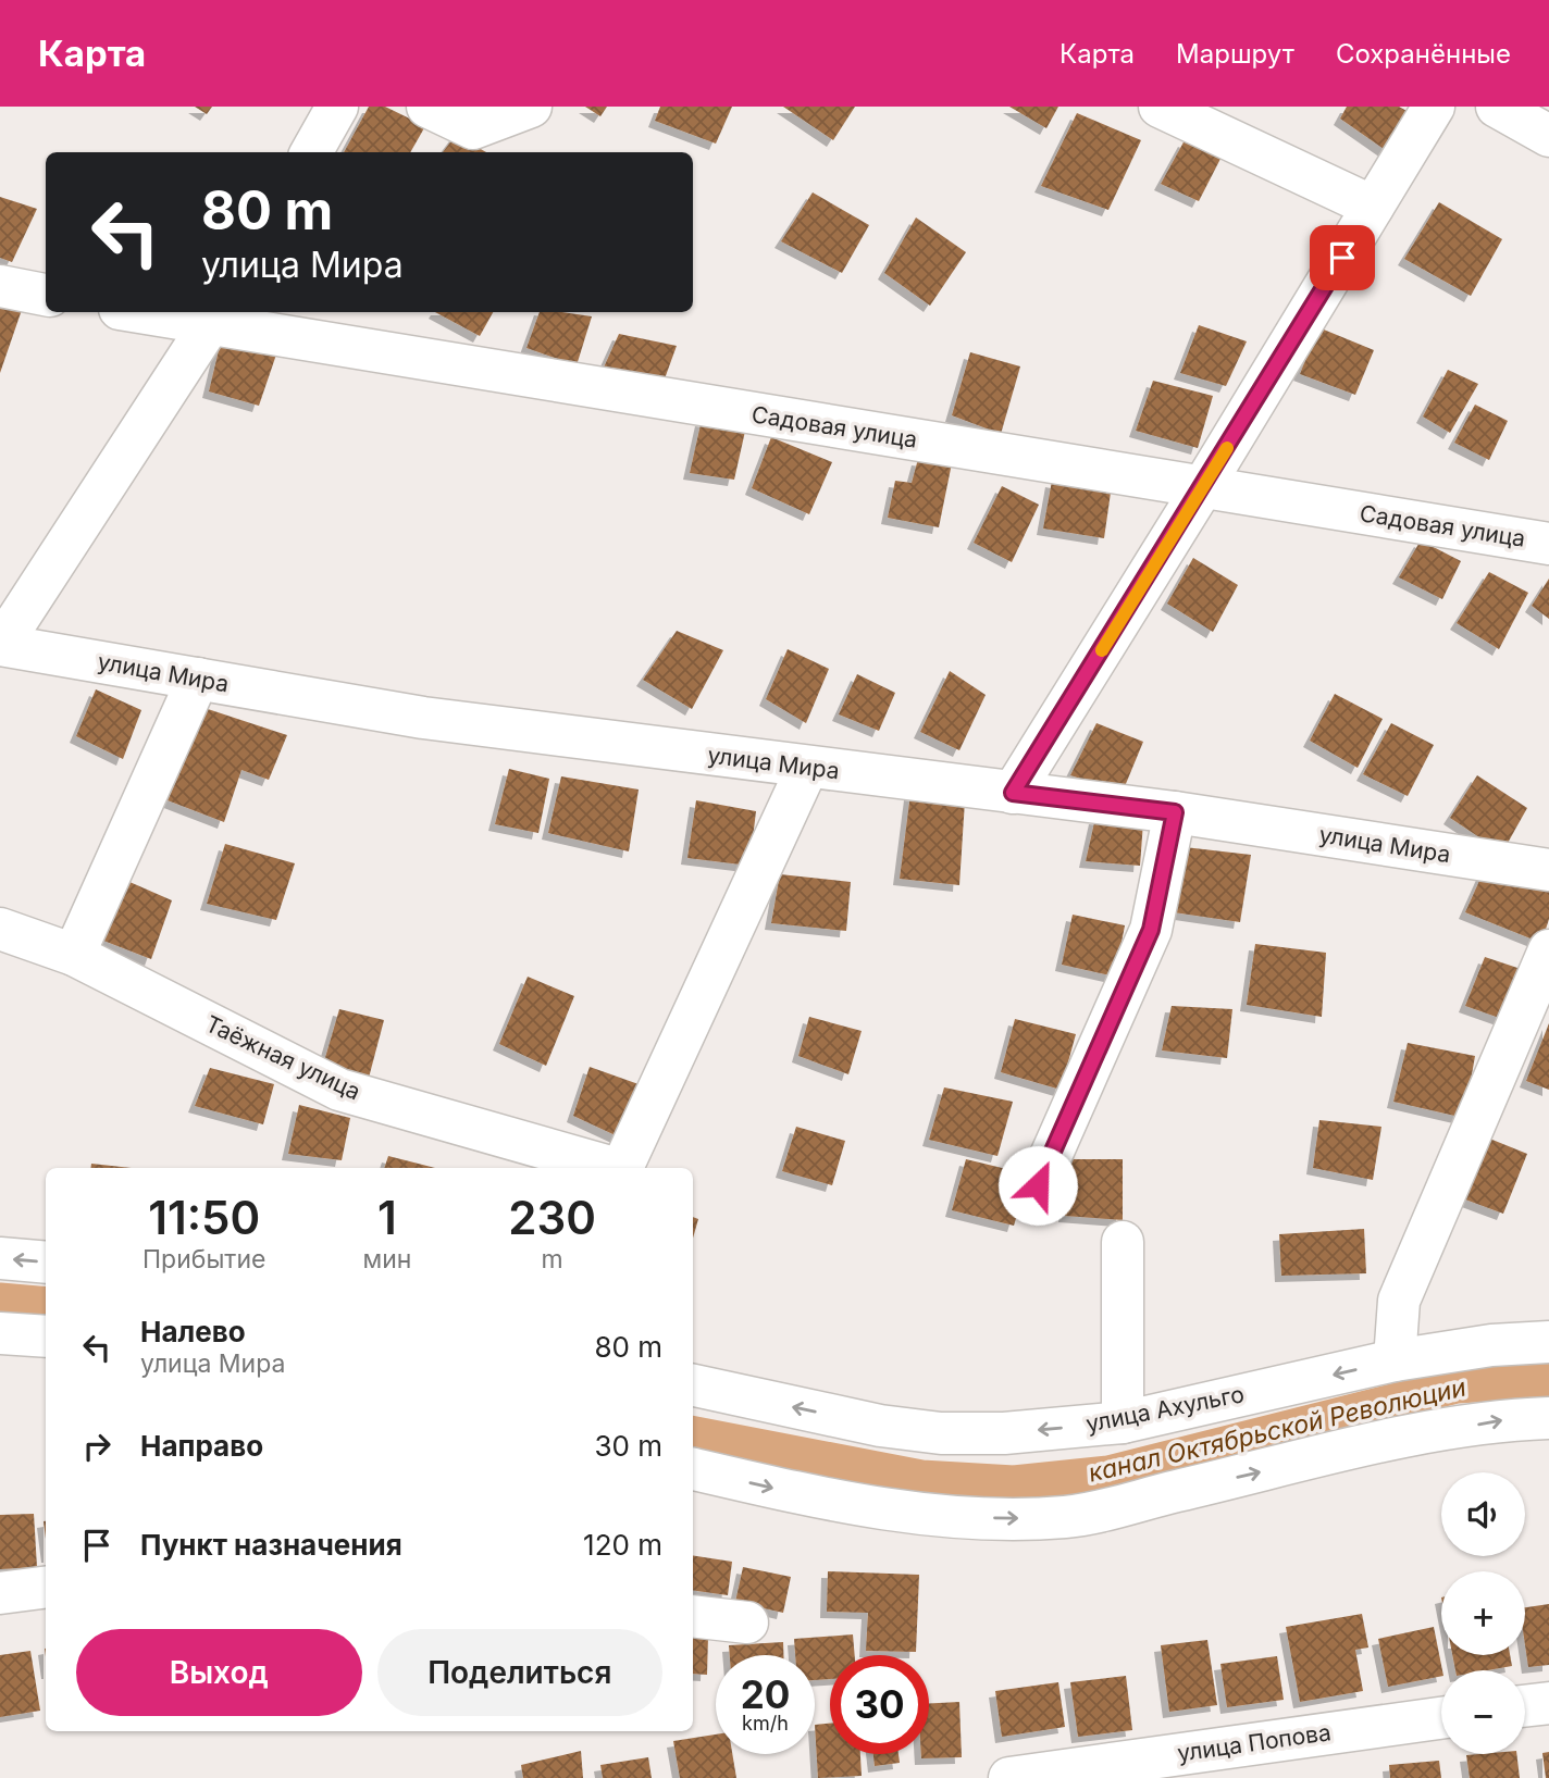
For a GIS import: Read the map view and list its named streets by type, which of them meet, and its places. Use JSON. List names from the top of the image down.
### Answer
{
  "streets": {
    "street": [
      "Садовая улица",
      "улица Мира",
      "Таёжная улица",
      "улица Ахульго",
      "улица Попова"
    ]
  },
  "water": ["канал Октябрьской Революции"],
  "page": {
    "header": "Карта",
    "nav": ["Карта", "Маршрут", "Сохранённые"],
    "turn": ["80 m", "улица Мира"],
    "eta": [
      "11:50",
      "Прибытие",
      "1",
      "мин",
      "230",
      "m"
    ],
    "list": [
      {
        "name": "Налево",
        "note": "улица Мира",
        "value": "80 m"
      },
      {
        "name": "Направо",
        "value": "30 m"
      },
      {
        "name": "Пункт назначения",
        "value": "120 m"
      }
    ],
    "map_buttons": ["+", "−"],
    "buttons": ["Выход", "Поделиться"],
    "speed": "20 km/h",
    "limit": "30"
  }
}
